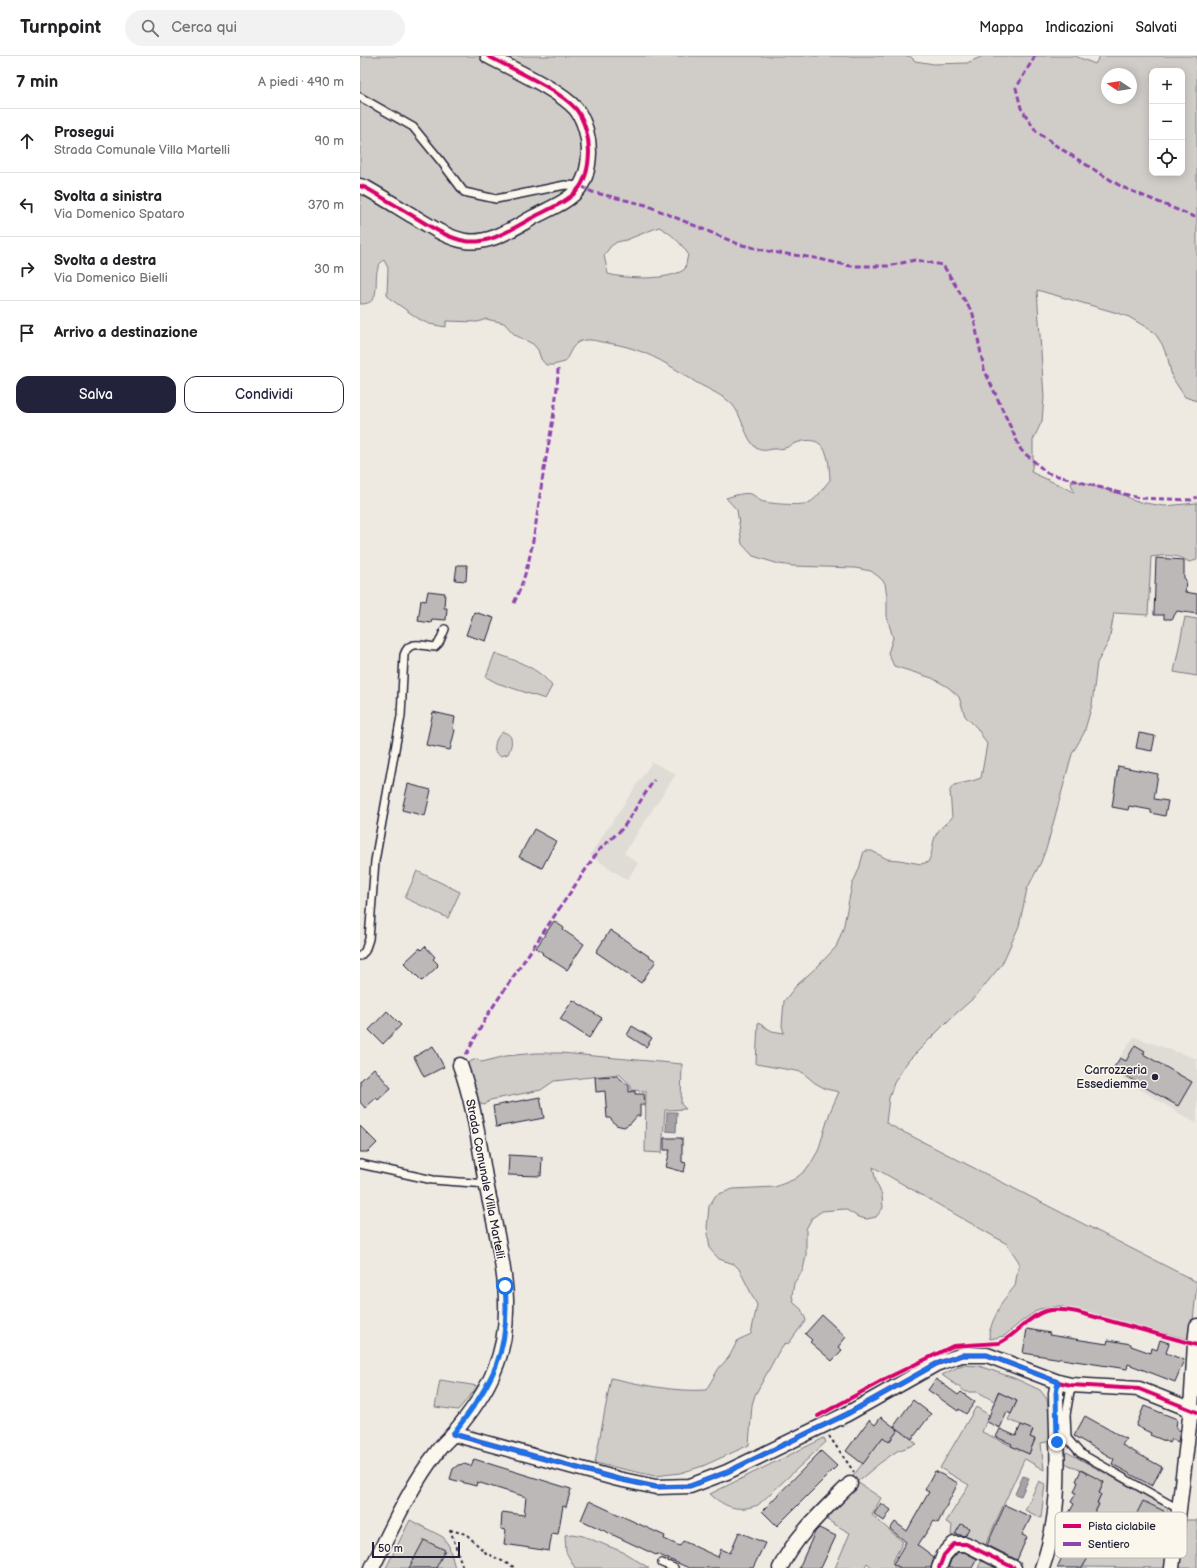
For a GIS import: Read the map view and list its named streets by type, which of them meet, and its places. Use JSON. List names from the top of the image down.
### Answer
{
  "streets": {
    "street": ["Strada Comunale Villa Martelli"]
  },
  "places": ["Carrozzeria Essediemme"],
  "legend": ["Pista ciclabile", "Sentiero"],
  "scale_bar": "50 m",
  "north": "left",
  "page": {
    "header": "Turnpoint",
    "search": "Cerca qui",
    "nav": ["Mappa", "Indicazioni", "Salvati"],
    "heading": ["7 min", "A piedi · 490 m"],
    "map_buttons": ["+", "−"],
    "list": [
      ["Prosegui", "Strada Comunale Villa Martelli", "90 m"],
      ["Svolta a sinistra", "Via Domenico Spataro", "370 m"],
      ["Svolta a destra", "Via Domenico Bielli", "30 m"],
      "Arrivo a destinazione"
    ],
    "buttons": ["Salva", "Condividi"],
    "scale": "50 m"
  }
}
